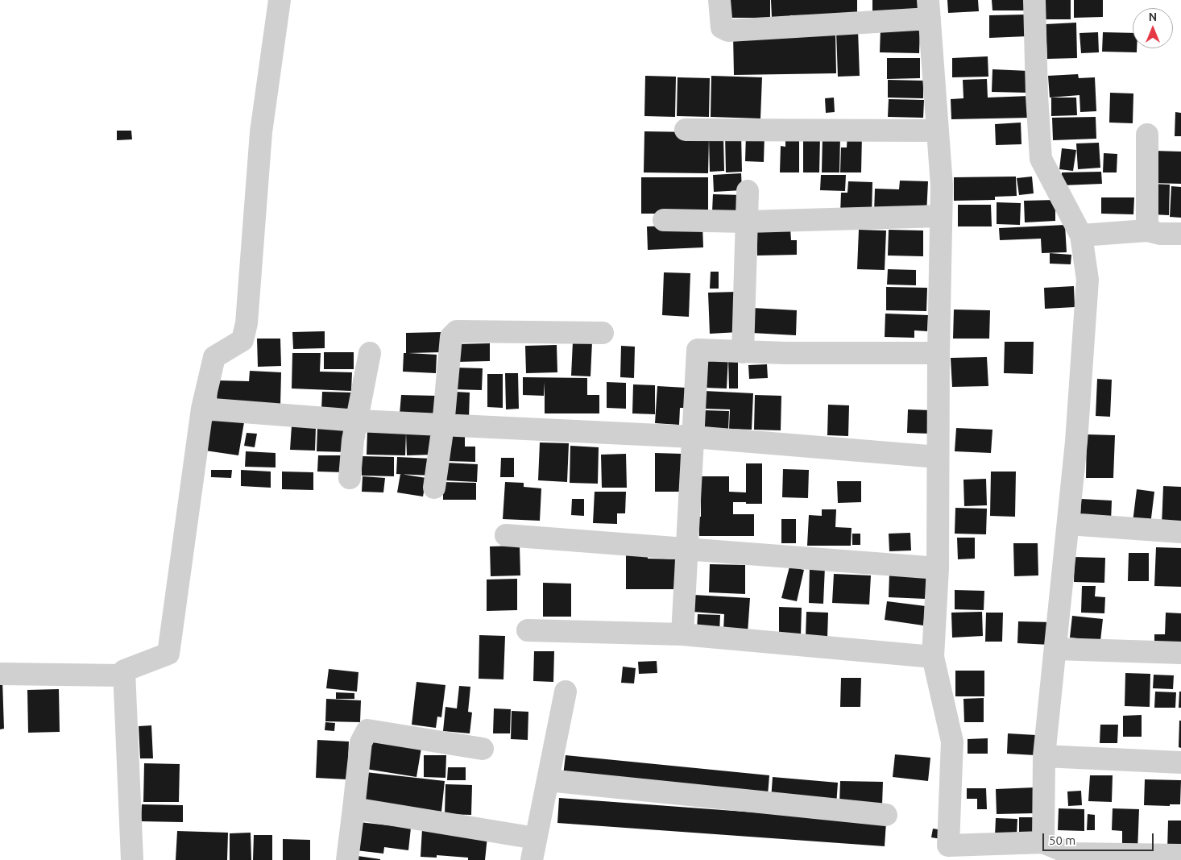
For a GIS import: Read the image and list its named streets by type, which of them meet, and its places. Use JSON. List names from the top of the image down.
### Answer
{
  "scale_bar": "50 m",
  "north": "top"
}
